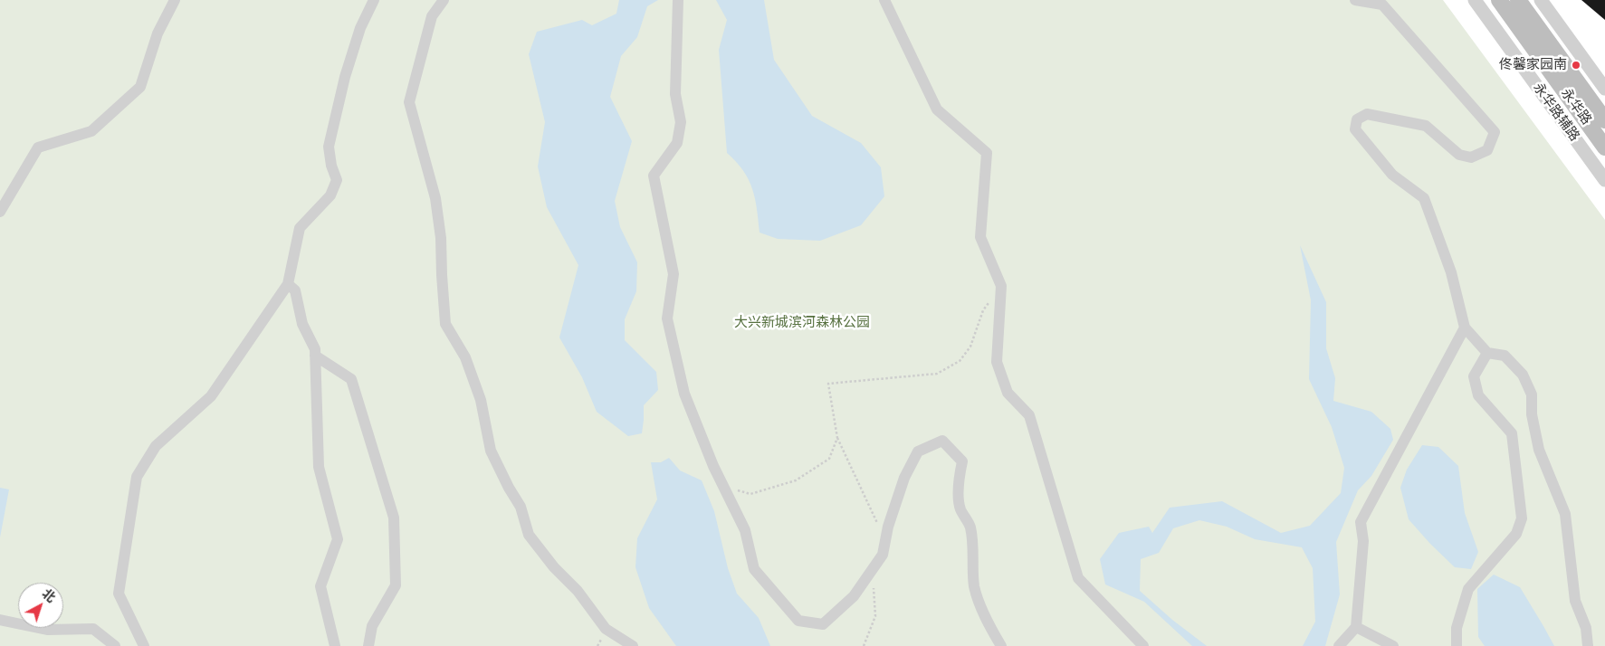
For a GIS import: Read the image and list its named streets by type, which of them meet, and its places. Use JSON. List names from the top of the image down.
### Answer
{
  "streets": {
    "main road": ["永华路"],
    "street": ["永华路辅路"]
  },
  "parks": ["大兴新城滨河森林公园"],
  "places": ["佟馨家园南"],
  "north": "top right"
}
